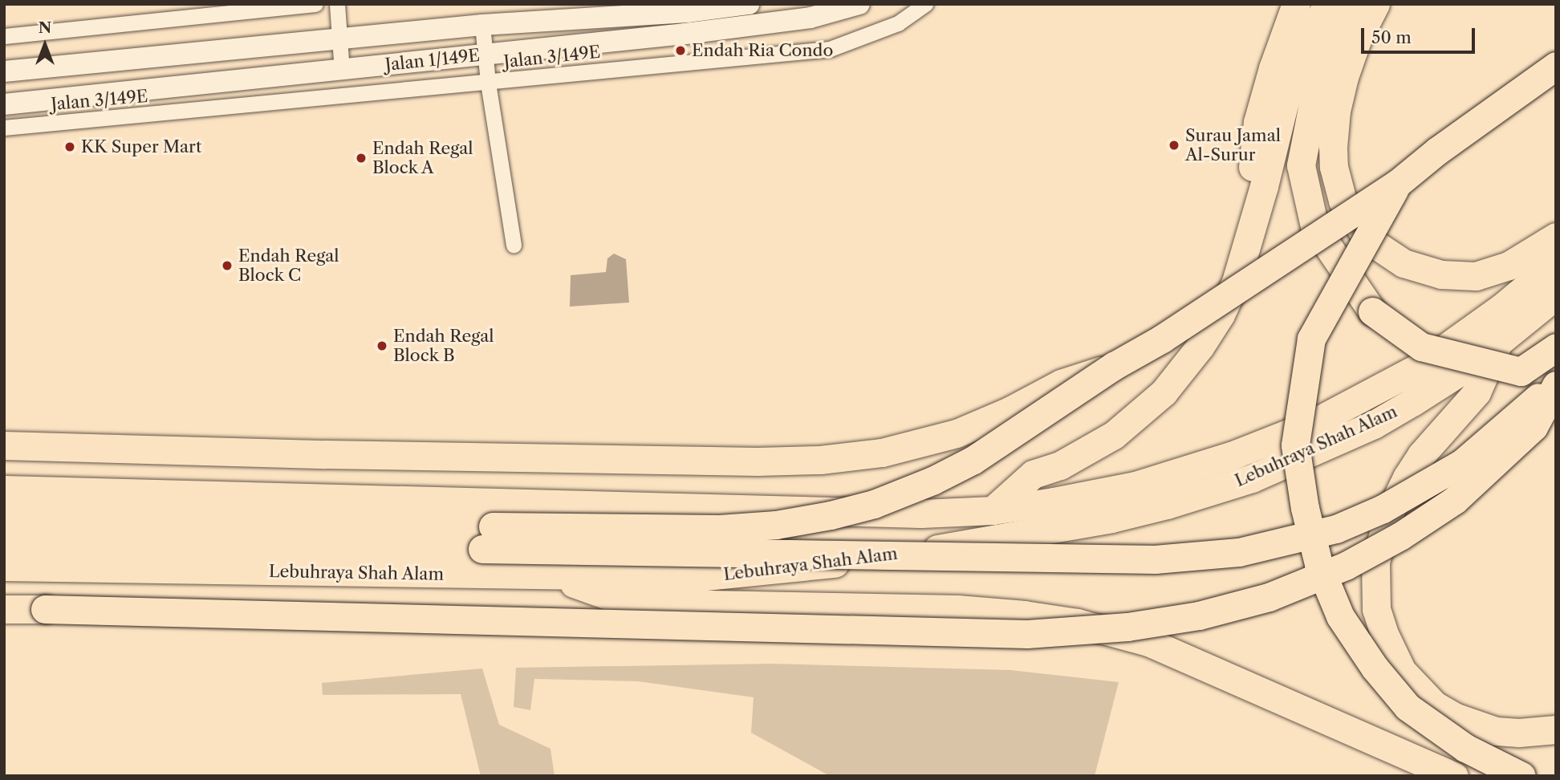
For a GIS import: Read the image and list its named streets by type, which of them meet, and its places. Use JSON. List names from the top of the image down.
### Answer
{
  "streets": {
    "highway": ["Lebuhraya Shah Alam"],
    "street": ["Jalan 3/149E", "Jalan 1/149E"]
  },
  "places": [
    "Endah Ria Condo",
    "Surau Jamal Al-Surur",
    "KK Super Mart",
    "Endah Regal Block A",
    "Endah Regal Block C",
    "Endah Regal Block B"
  ],
  "scale_bar": "50 m",
  "north": "top"
}
